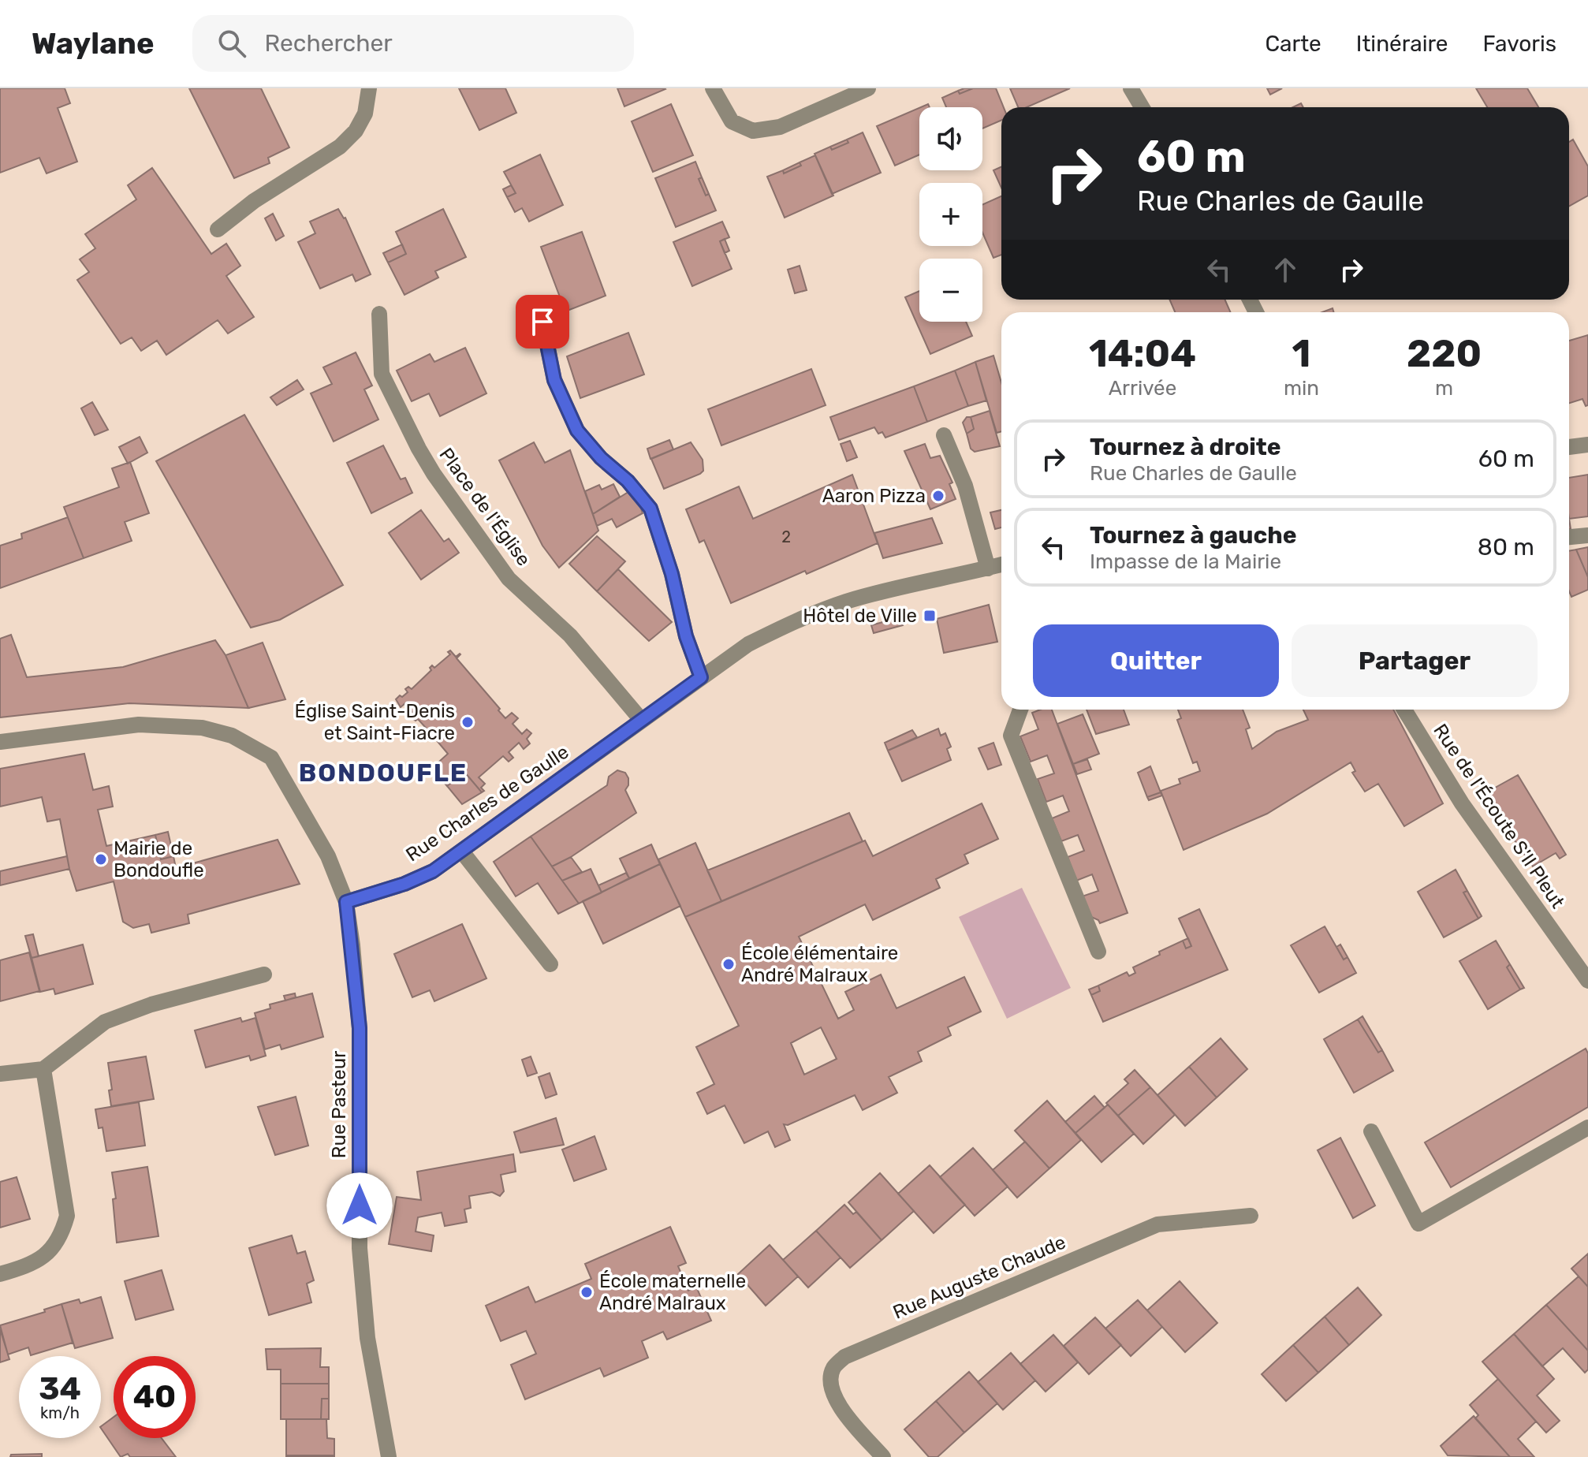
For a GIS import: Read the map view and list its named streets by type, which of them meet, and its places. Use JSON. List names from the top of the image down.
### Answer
{
  "streets": {
    "street": [
      "Place de l'Église",
      "Rue Charles de Gaulle",
      "Rue de l'Écoute S'Il Pleut",
      "Rue Pasteur",
      "Rue Auguste Chaude"
    ]
  },
  "crossings": [
    ["Place de l'Église", "Rue Charles de Gaulle"],
    ["Rue Charles de Gaulle", "Rue Pasteur"]
  ],
  "districts": ["BONDOUFLE"],
  "places": {
    "other": [
      "Aaron Pizza",
      "Église Saint-Denis et Saint-Fiacre",
      "Mairie de Bondoufle",
      "École élémentaire André Malraux",
      "École maternelle André Malraux"
    ],
    "transit": ["Hôtel de Ville"]
  },
  "house_numbers": ["2"],
  "page": {
    "header": "Waylane",
    "search": "Rechercher",
    "nav": ["Carte", "Itinéraire", "Favoris"],
    "map_buttons": ["+", "−"],
    "turn": ["60 m", "Rue Charles de Gaulle"],
    "eta": [
      "14:04",
      "Arrivée",
      "1",
      "min",
      "220",
      "m"
    ],
    "list": [
      {
        "name": "Tournez à droite",
        "note": "Rue Charles de Gaulle",
        "value": "60 m"
      },
      {
        "name": "Tournez à gauche",
        "note": "Impasse de la Mairie",
        "value": "80 m"
      }
    ],
    "buttons": ["Quitter", "Partager"],
    "speed": "34 km/h",
    "limit": "40"
  }
}
